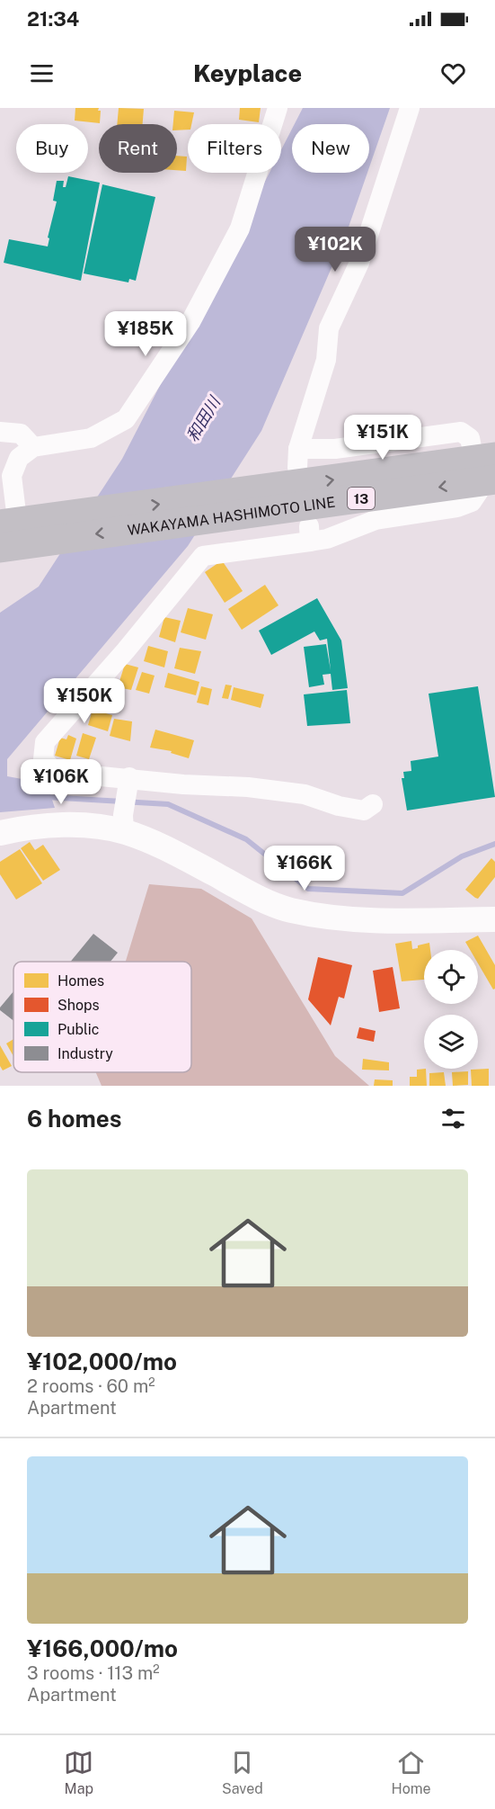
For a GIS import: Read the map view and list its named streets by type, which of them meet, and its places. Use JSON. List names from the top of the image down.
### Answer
{
  "streets": {
    "main road": ["13", "WAKAYAMA HASHIMOTO LINE"]
  },
  "water": ["和田川"],
  "legend": [
    "Homes",
    "Shops",
    "Public",
    "Industry"
  ],
  "page": {
    "status": "21:34",
    "header": "Keyplace",
    "chip": [
      "Buy",
      "Rent",
      "Filters",
      "New"
    ],
    "price": [
      "¥102K",
      "¥185K",
      "¥151K",
      "¥150K",
      "¥106K",
      "¥166K"
    ],
    "heading": "6 homes",
    "list": [
      {
        "name": "¥102,000/mo",
        "note": "2 rooms · 60 m² · Apartment"
      },
      {
        "name": "¥166,000/mo",
        "note": "3 rooms · 113 m² · Apartment"
      }
    ],
    "tabs": ["Map", "Saved", "Home"]
  }
}
